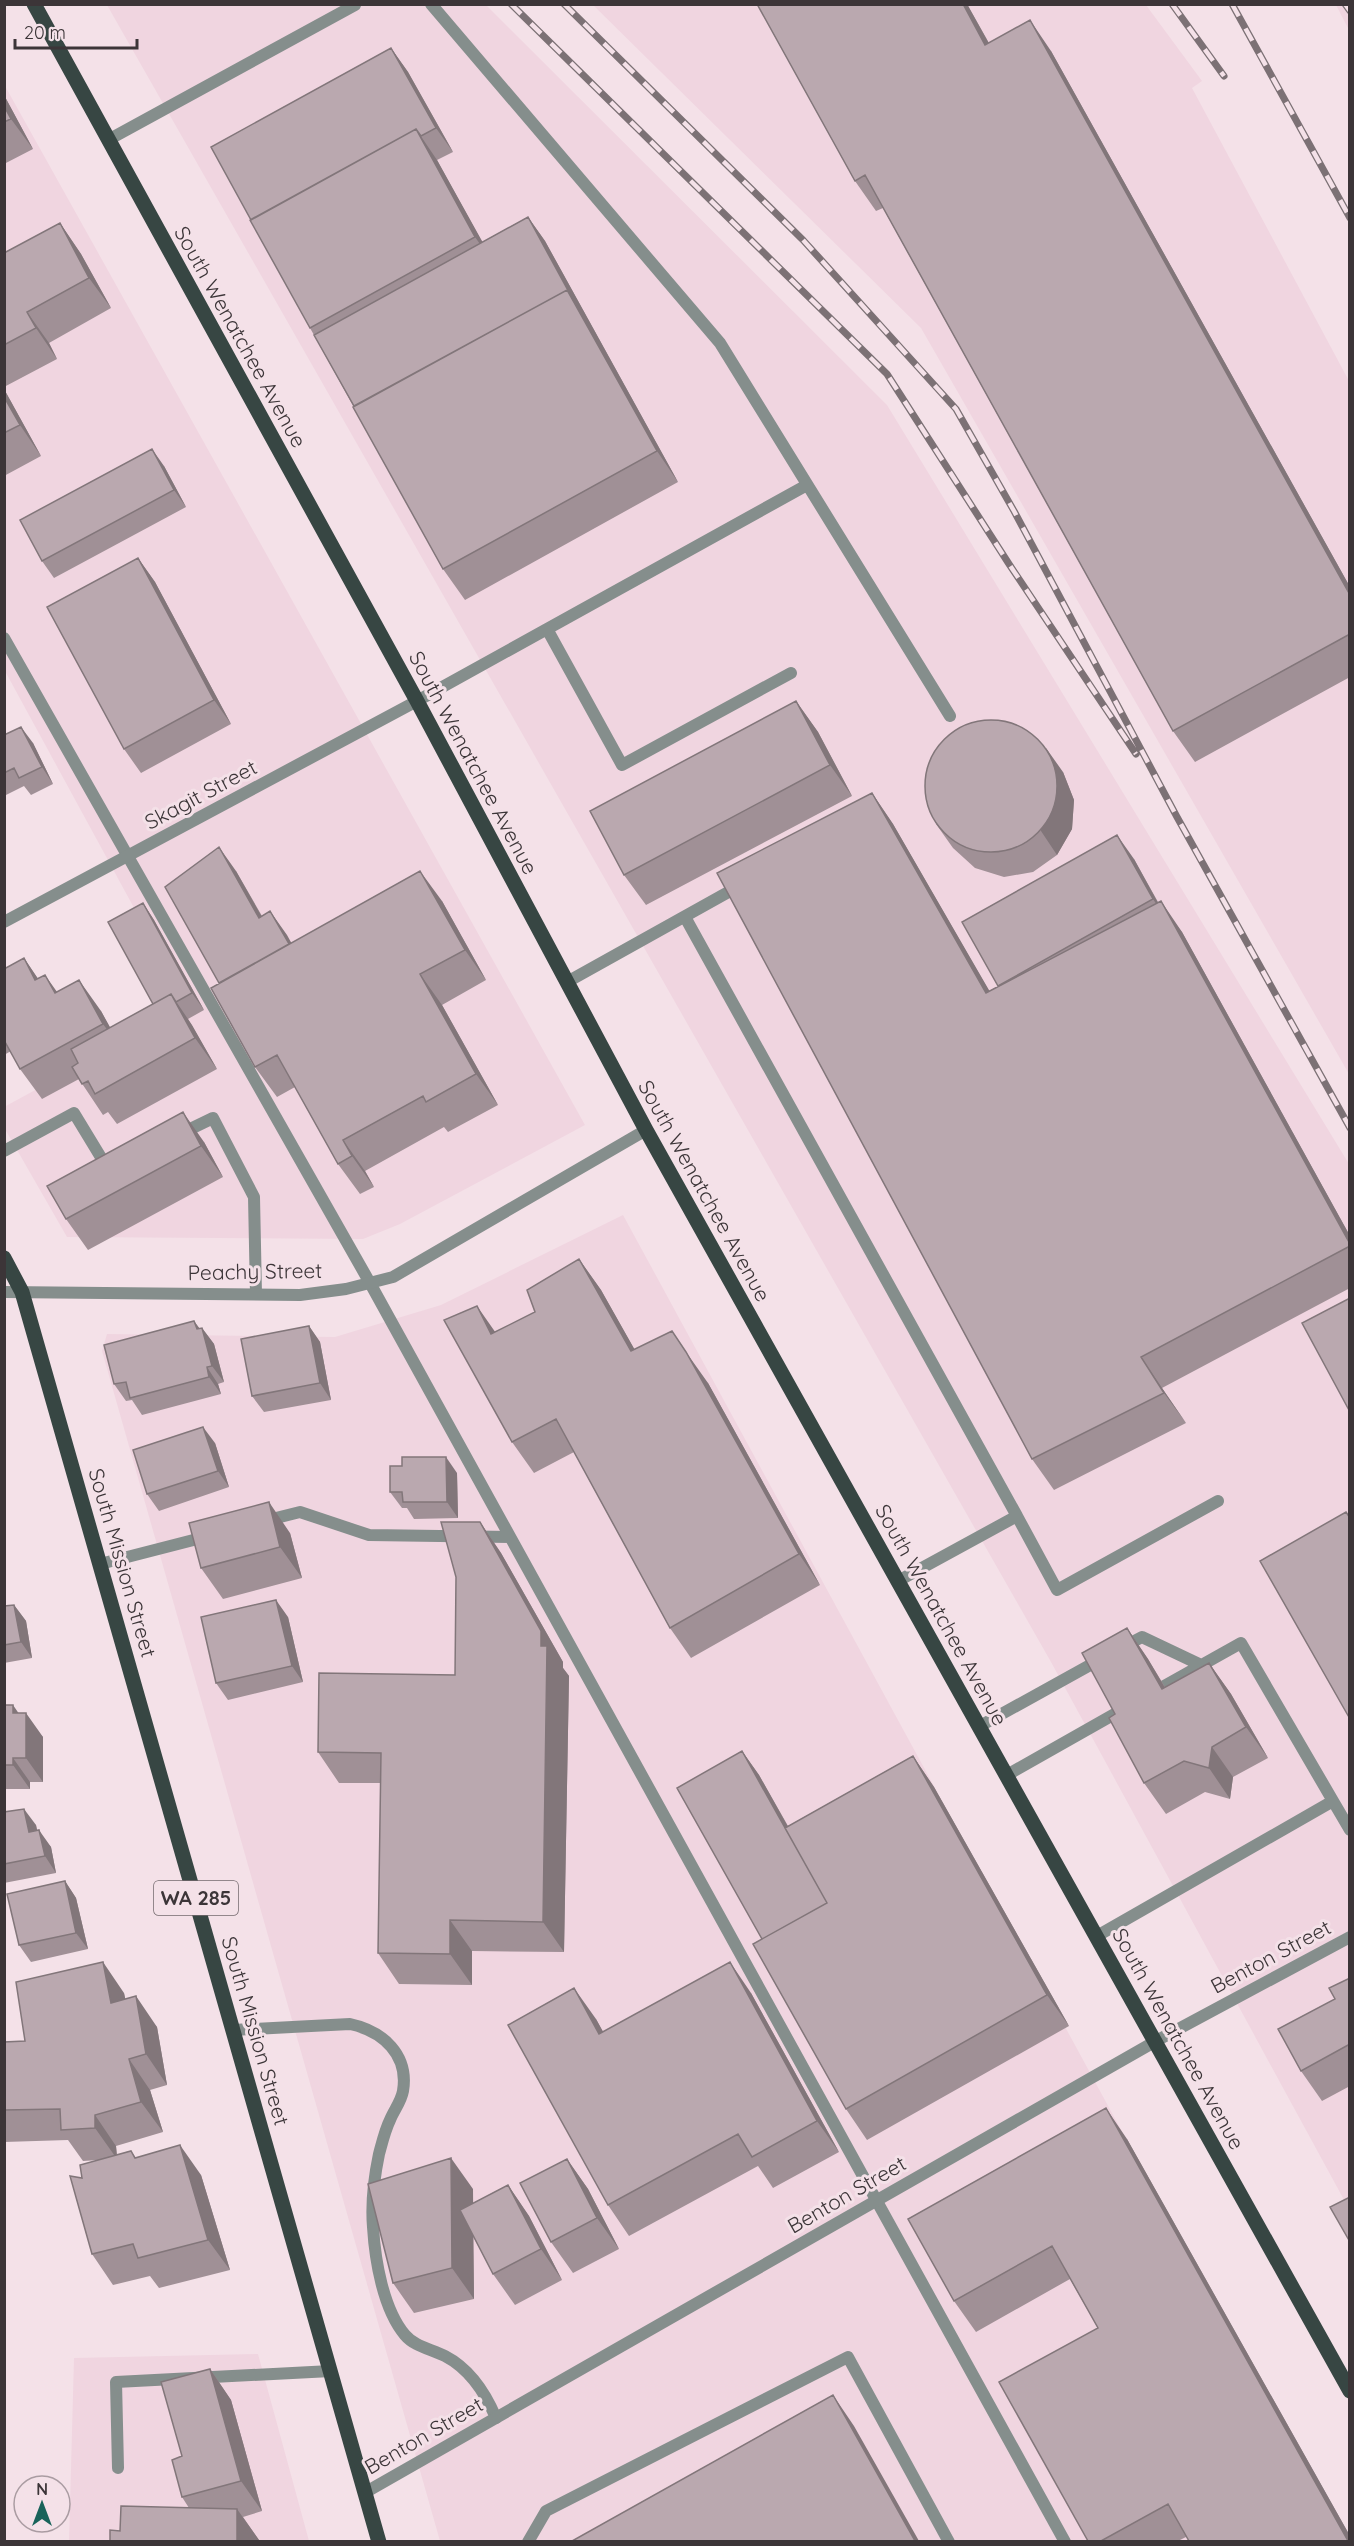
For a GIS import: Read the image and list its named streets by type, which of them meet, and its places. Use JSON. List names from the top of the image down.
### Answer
{
  "streets": {
    "main road": ["South Wenatchee Avenue", "South Mission Street", "WA 285"],
    "street": ["Skagit Street", "Peachy Street", "Benton Street"]
  },
  "crossings": [
    ["South Wenatchee Avenue", "Skagit Street"],
    ["South Wenatchee Avenue", "Peachy Street"],
    ["South Wenatchee Avenue", "Benton Street"],
    ["Peachy Street", "South Mission Street"],
    ["South Mission Street", "Benton Street"]
  ],
  "scale_bar": "20 m",
  "north": "top"
}
